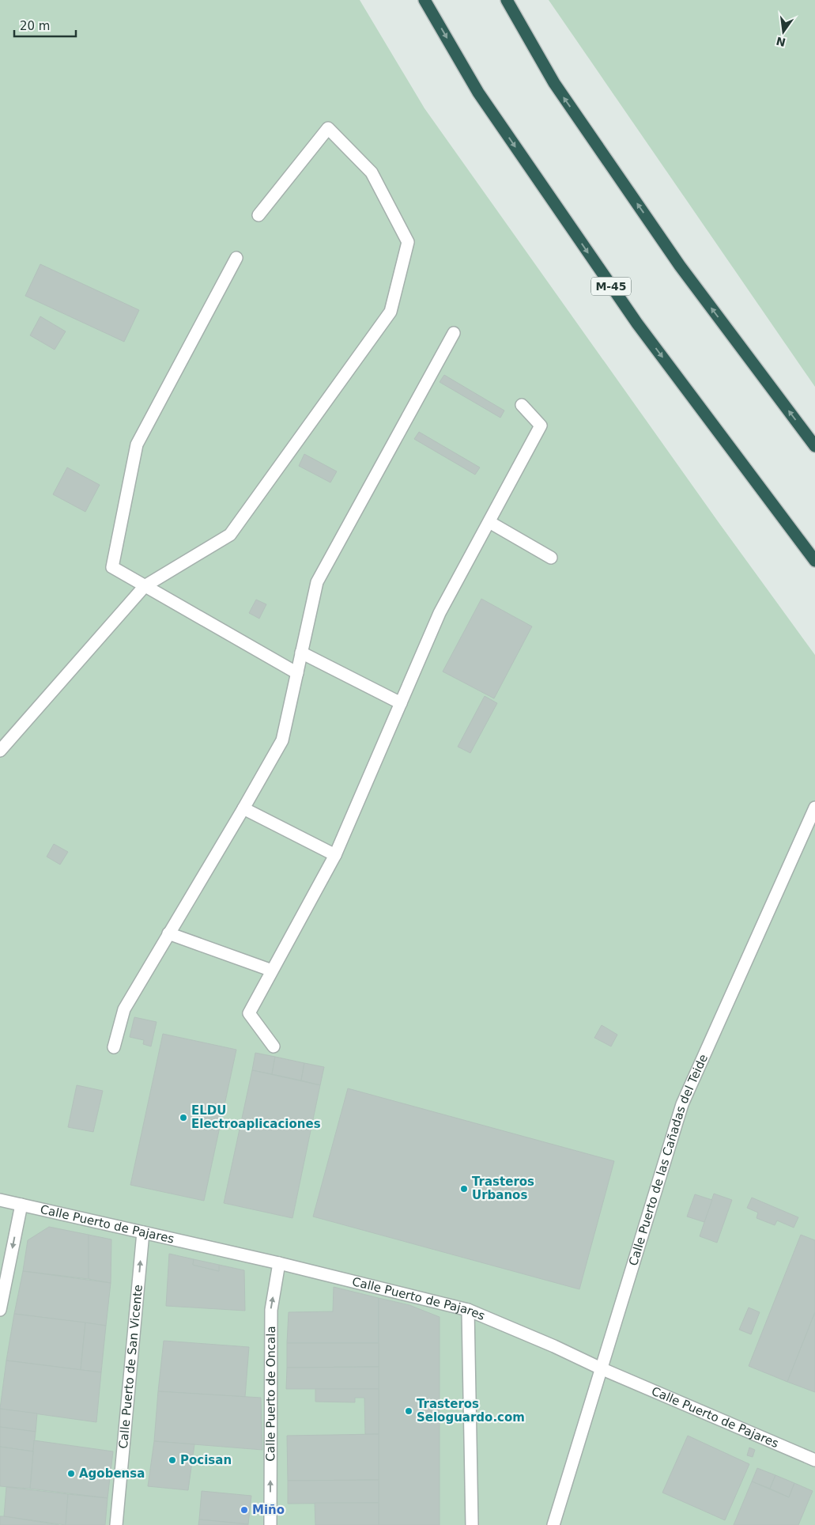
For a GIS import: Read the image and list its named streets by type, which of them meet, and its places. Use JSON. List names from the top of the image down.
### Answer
{
  "streets": {
    "highway": ["M-45"],
    "street": [
      "Calle Puerto de las Cañadas del Teide",
      "Calle Puerto de Pajares",
      "Calle Puerto de San Vicente",
      "Calle Puerto de Oncala"
    ]
  },
  "crossings": [
    ["Calle Puerto de las Cañadas del Teide", "Calle Puerto de Pajares"],
    ["Calle Puerto de Pajares", "Calle Puerto de San Vicente"],
    ["Calle Puerto de Pajares", "Calle Puerto de Oncala"]
  ],
  "one_way": ["Calle Puerto de San Vicente", "Calle Puerto de Oncala"],
  "places": [
    "ELDU Electroaplicaciones",
    "Trasteros Urbanos",
    "Trasteros Seloguardo.com",
    "Pocisan",
    "Agobensa",
    "Miño"
  ],
  "scale_bar": "20 m",
  "north": "bottom"
}
